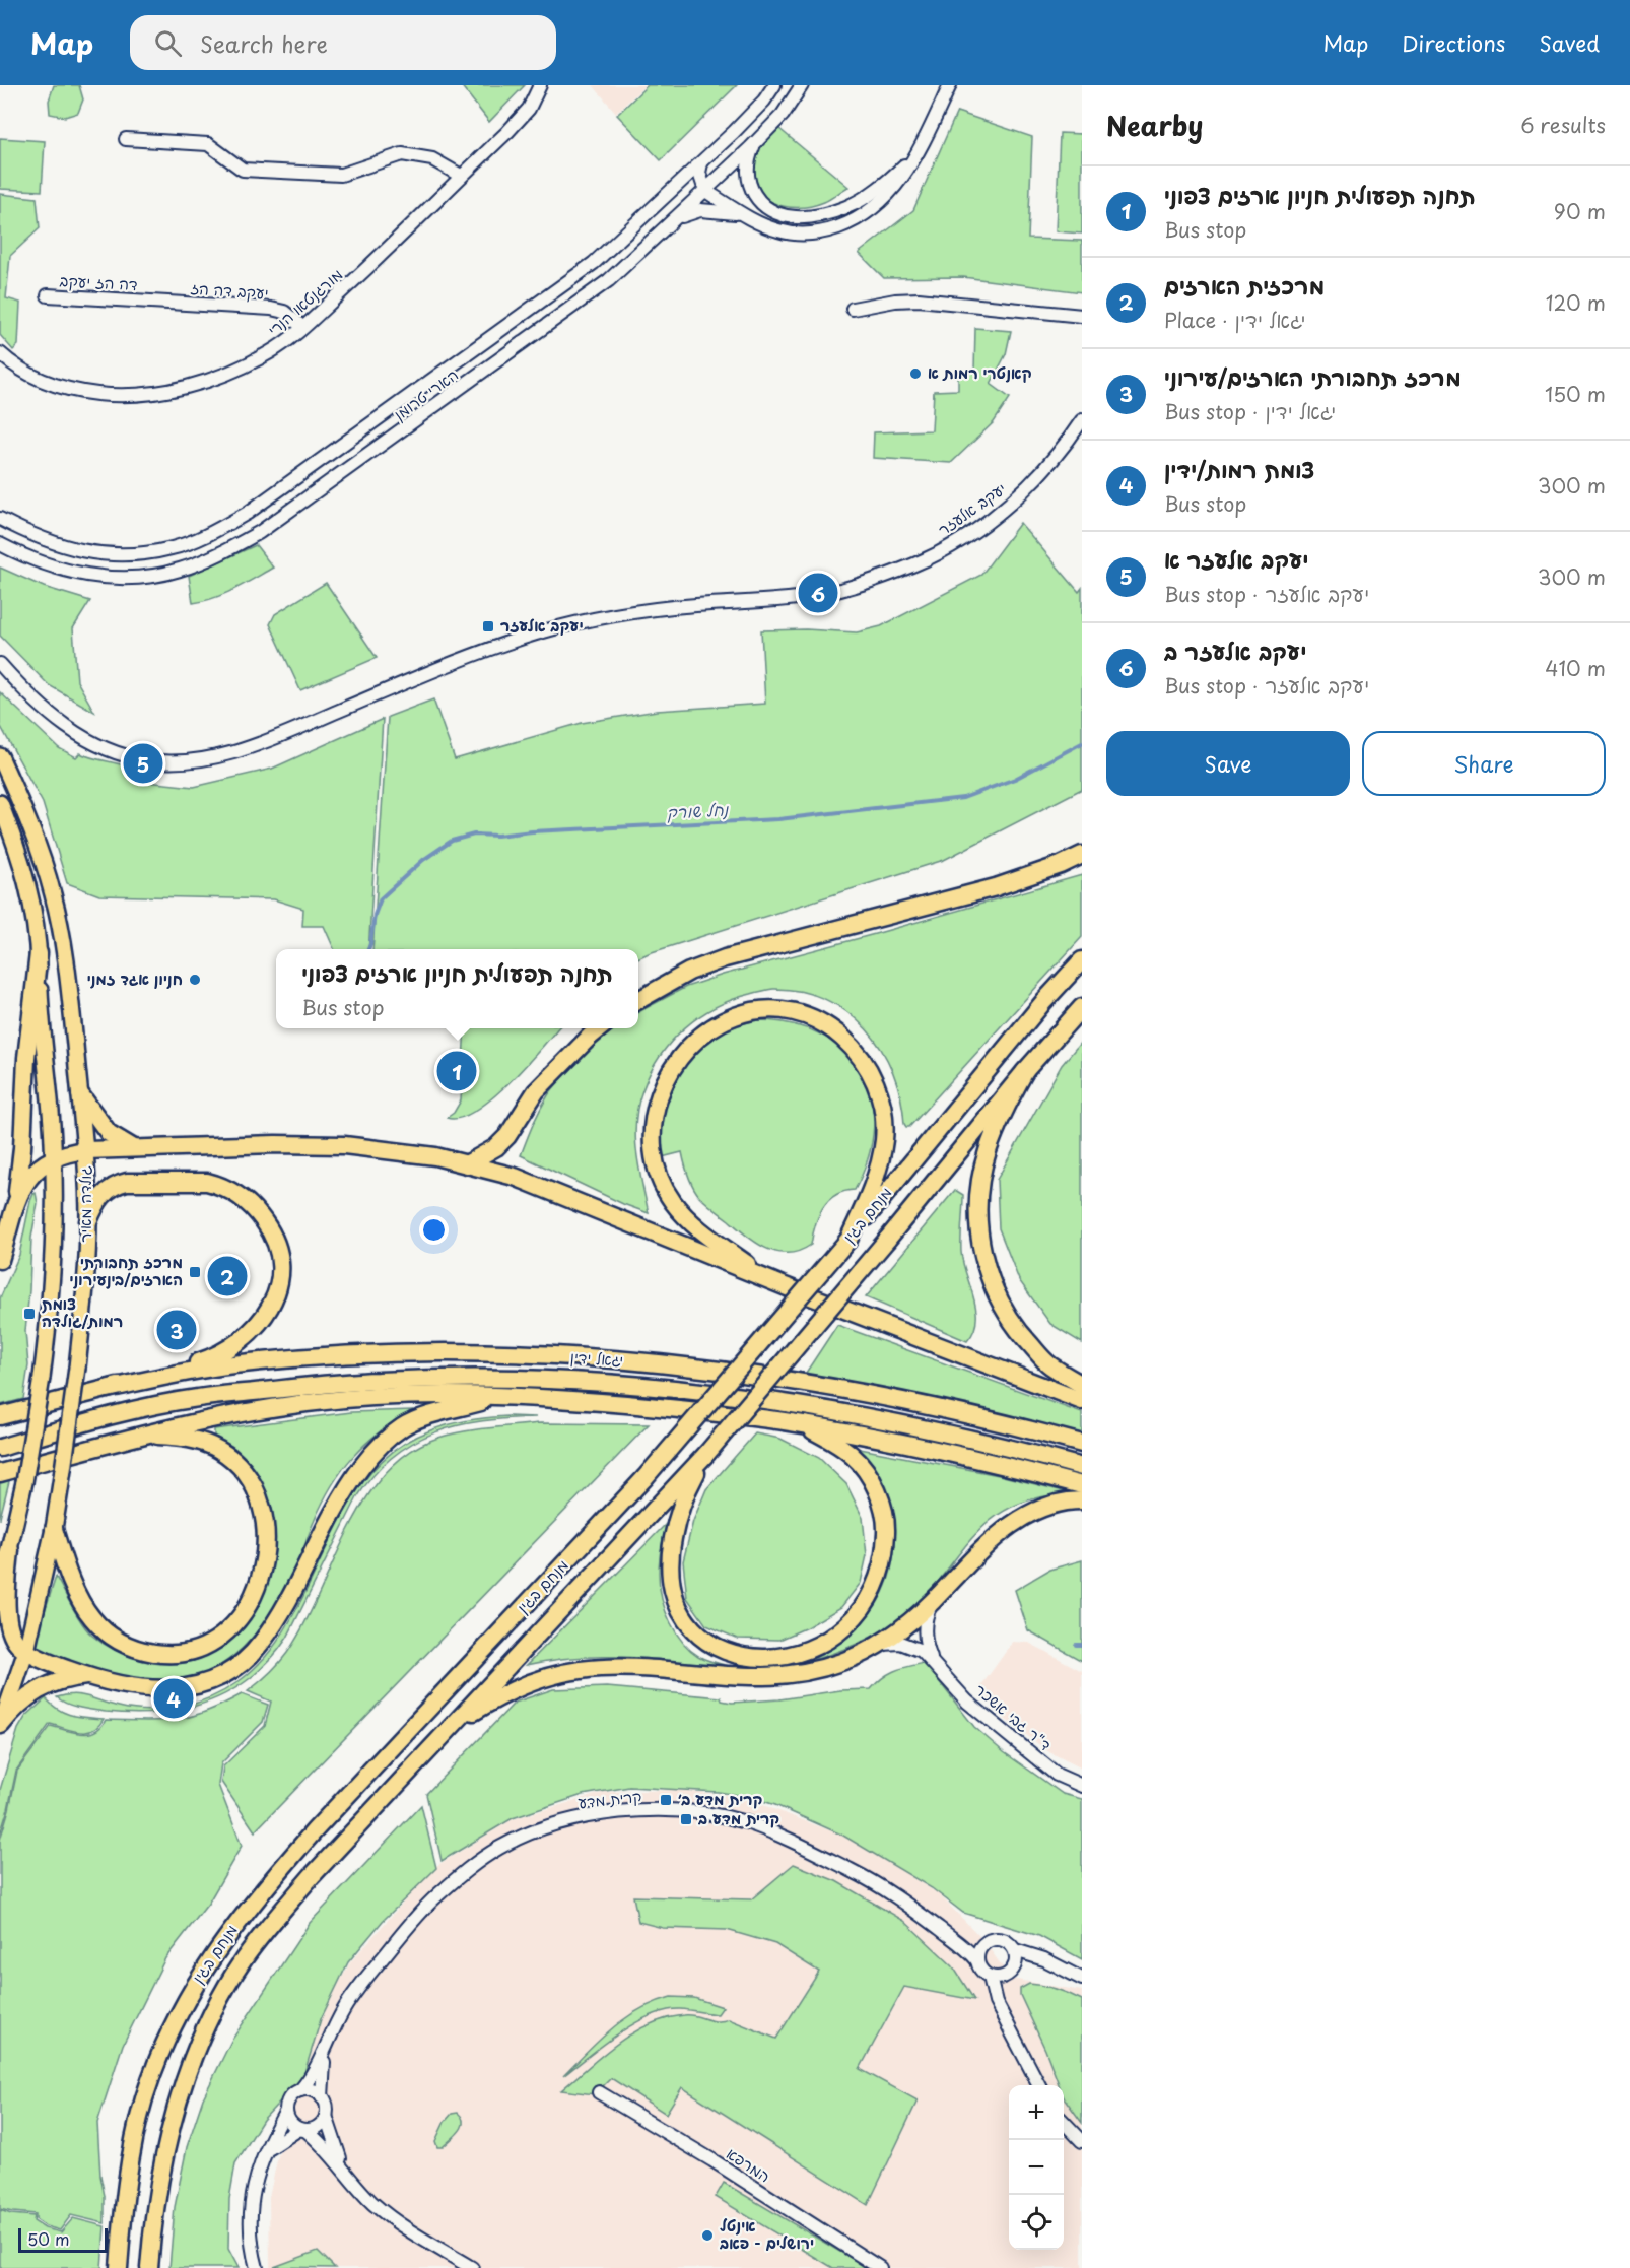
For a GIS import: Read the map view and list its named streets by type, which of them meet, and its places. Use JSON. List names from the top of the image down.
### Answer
{
  "streets": {
    "highway": ["מנחם בגין", "יגאל ידין"],
    "main road": ["גולדה מאיר"],
    "street": [
      "דה הז יעקב",
      "יעקב דה הז",
      "מורגנטאו הנרי",
      "הארי טרומן",
      "יעקב אלעזר",
      "ד\"ר גבי אשכר",
      "קרית מדע",
      "המרפא"
    ]
  },
  "crossings": [
    ["דה הז יעקב", "יעקב דה הז"],
    ["יעקב דה הז", "מורגנטאו הנרי"]
  ],
  "water": ["נחל שורק"],
  "places": {
    "other": ["קאנטרי רמות א", "חניון אגד זמני", "אינטל ירושלים - פאב"],
    "transit": [
      "יעקב אלעזר",
      "מרכז תחבורתי הארזים/בינעירוני",
      "צומת רמות/גולדה",
      "קרית מדע ב׳",
      "קרית מדע ב"
    ]
  },
  "scale_bar": "50 m",
  "page": {
    "header": "Map",
    "search": "Search here",
    "nav": ["Map", "Directions", "Saved"],
    "heading": ["Nearby", "6 results"],
    "list": [
      {
        "mark": "1",
        "name": "תחנה תפעולית חניון ארזים צפוני",
        "note": "Bus stop",
        "value": "90 m"
      },
      {
        "mark": "2",
        "name": "מרכזית הארזים",
        "note": "Place · יגאל ידין",
        "value": "120 m"
      },
      {
        "mark": "3",
        "name": "מרכז תחבורתי הארזים/עירוני",
        "note": "Bus stop · יגאל ידין",
        "value": "150 m"
      },
      {
        "mark": "4",
        "name": "צומת רמות/ידין",
        "note": "Bus stop",
        "value": "300 m"
      },
      {
        "mark": "5",
        "name": "יעקב אלעזר א",
        "note": "Bus stop · יעקב אלעזר",
        "value": "300 m"
      },
      {
        "mark": "6",
        "name": "יעקב אלעזר ב",
        "note": "Bus stop · יעקב אלעזר",
        "value": "410 m"
      }
    ],
    "pins": [
      "6",
      "5",
      "1",
      "2",
      "3",
      "4"
    ],
    "buttons": ["Save", "Share"],
    "popup": ["תחנה תפעולית חניון ארזים צפוני", "Bus stop"],
    "map_buttons": ["+", "−"],
    "scale": "50 m"
  }
}
